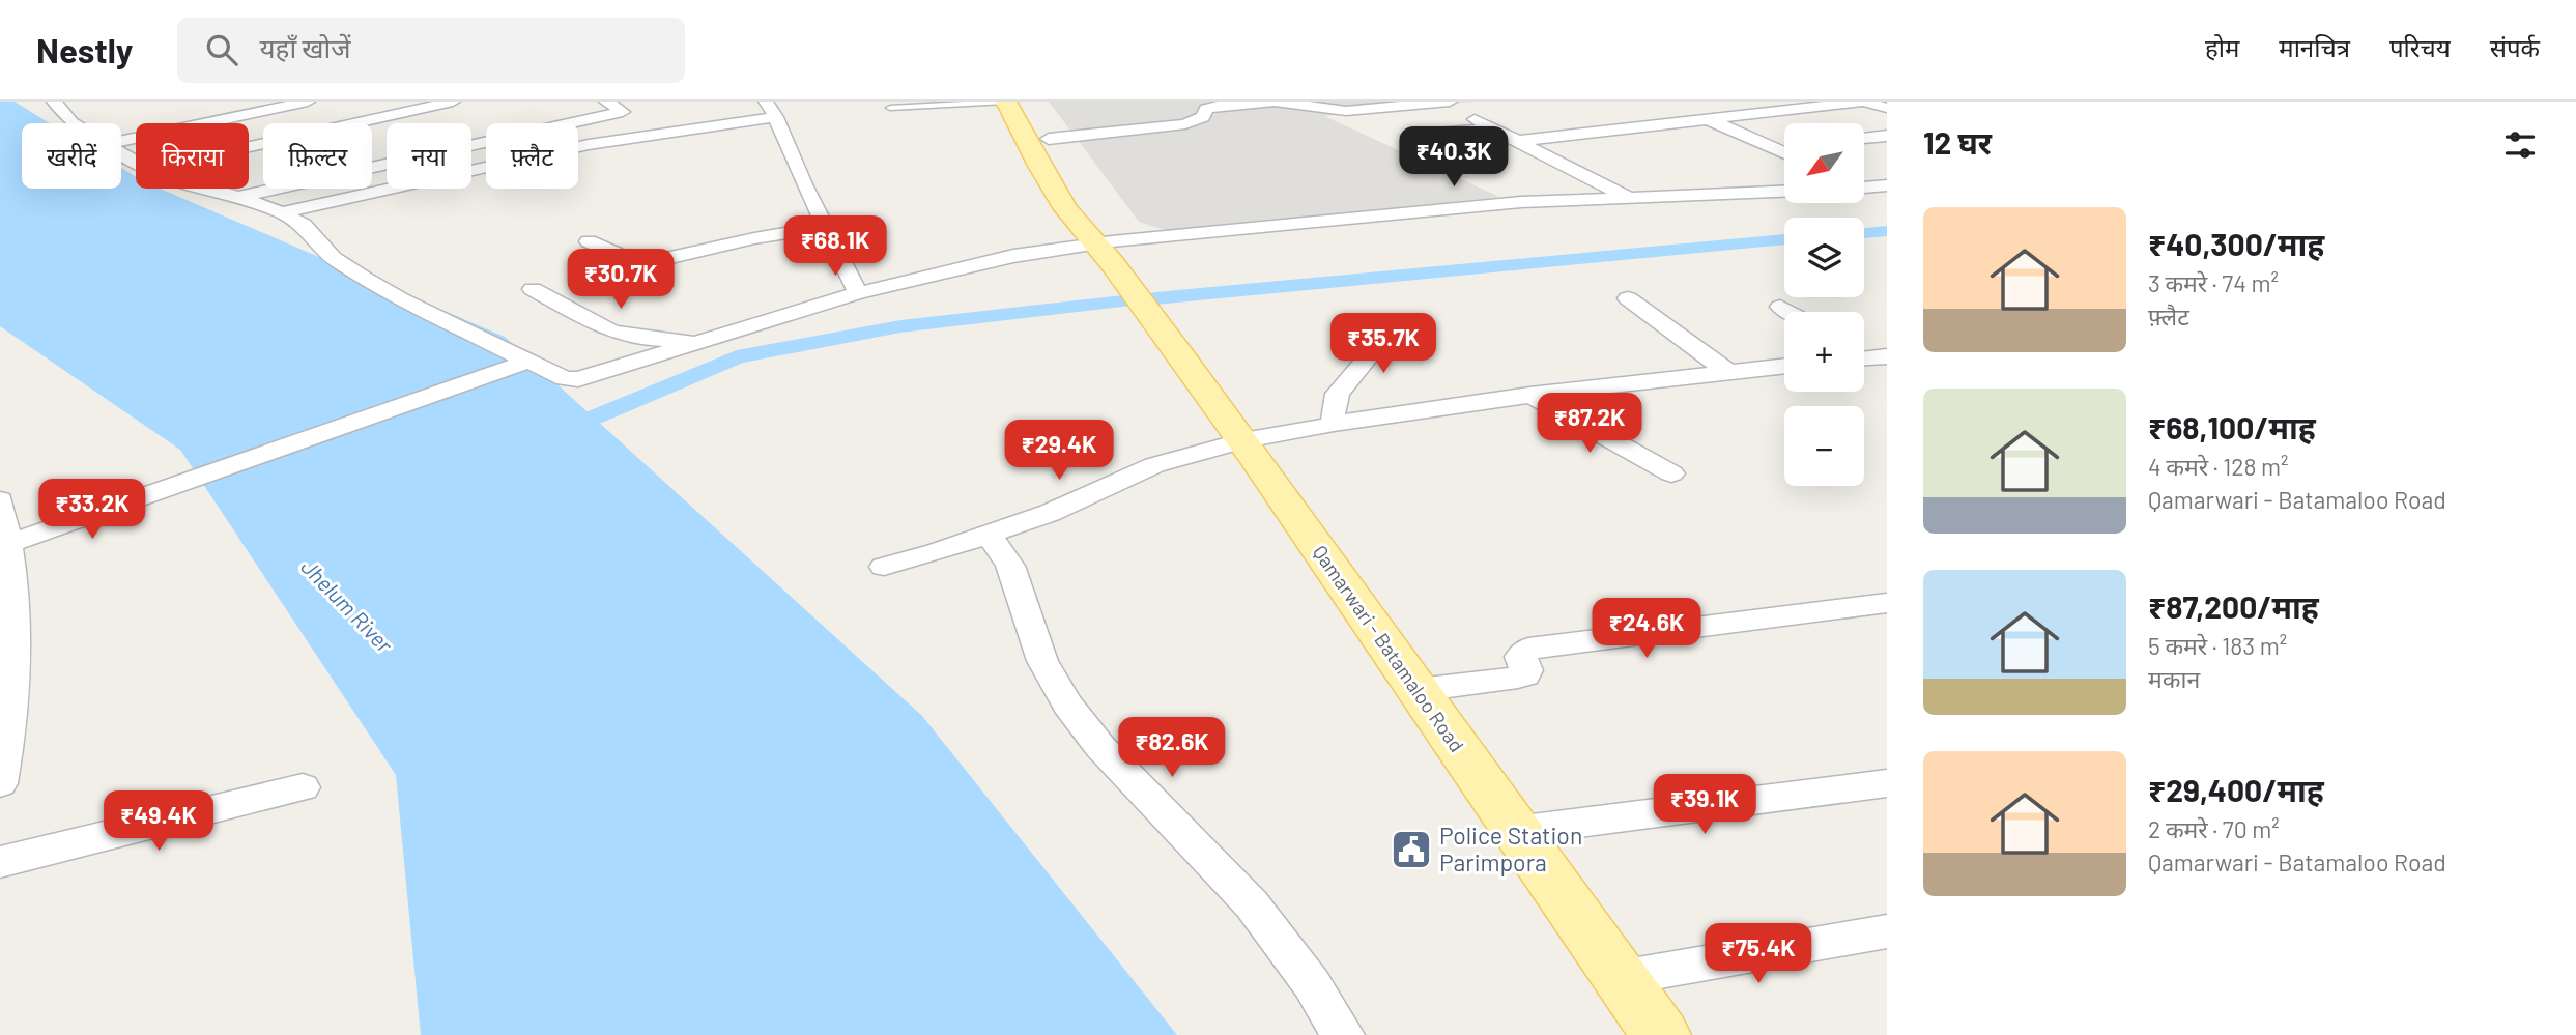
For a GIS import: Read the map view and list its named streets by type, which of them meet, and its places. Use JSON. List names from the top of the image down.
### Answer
{
  "streets": {
    "main road": ["Qamarwari - Batamaloo Road"]
  },
  "water": ["Jhelum River"],
  "places": {
    "public building": ["Police Station Parimpora"]
  },
  "north": "bottom left",
  "page": {
    "header": "Nestly",
    "search": "यहाँ खोजें",
    "nav": [
      "होम",
      "मानचित्र",
      "परिचय",
      "संपर्क"
    ],
    "heading": "12 घर",
    "map_buttons": ["+", "−"],
    "chip": [
      "खरीदें",
      "किराया",
      "फ़िल्टर",
      "नया",
      "फ़्लैट"
    ],
    "price": [
      "₹40.3K",
      "₹68.1K",
      "₹30.7K",
      "₹35.7K",
      "₹87.2K",
      "₹29.4K",
      "₹33.2K",
      "₹24.6K",
      "₹82.6K",
      "₹39.1K",
      "₹49.4K",
      "₹75.4K"
    ],
    "list": [
      {
        "name": "₹40,300/माह",
        "note": "3 कमरे · 74 m² · फ़्लैट"
      },
      {
        "name": "₹68,100/माह",
        "note": "4 कमरे · 128 m² · Qamarwari - Batamaloo Road"
      },
      {
        "name": "₹87,200/माह",
        "note": "5 कमरे · 183 m² · मकान"
      },
      {
        "name": "₹29,400/माह",
        "note": "2 कमरे · 70 m² · Qamarwari - Batamaloo Road"
      }
    ]
  }
}
